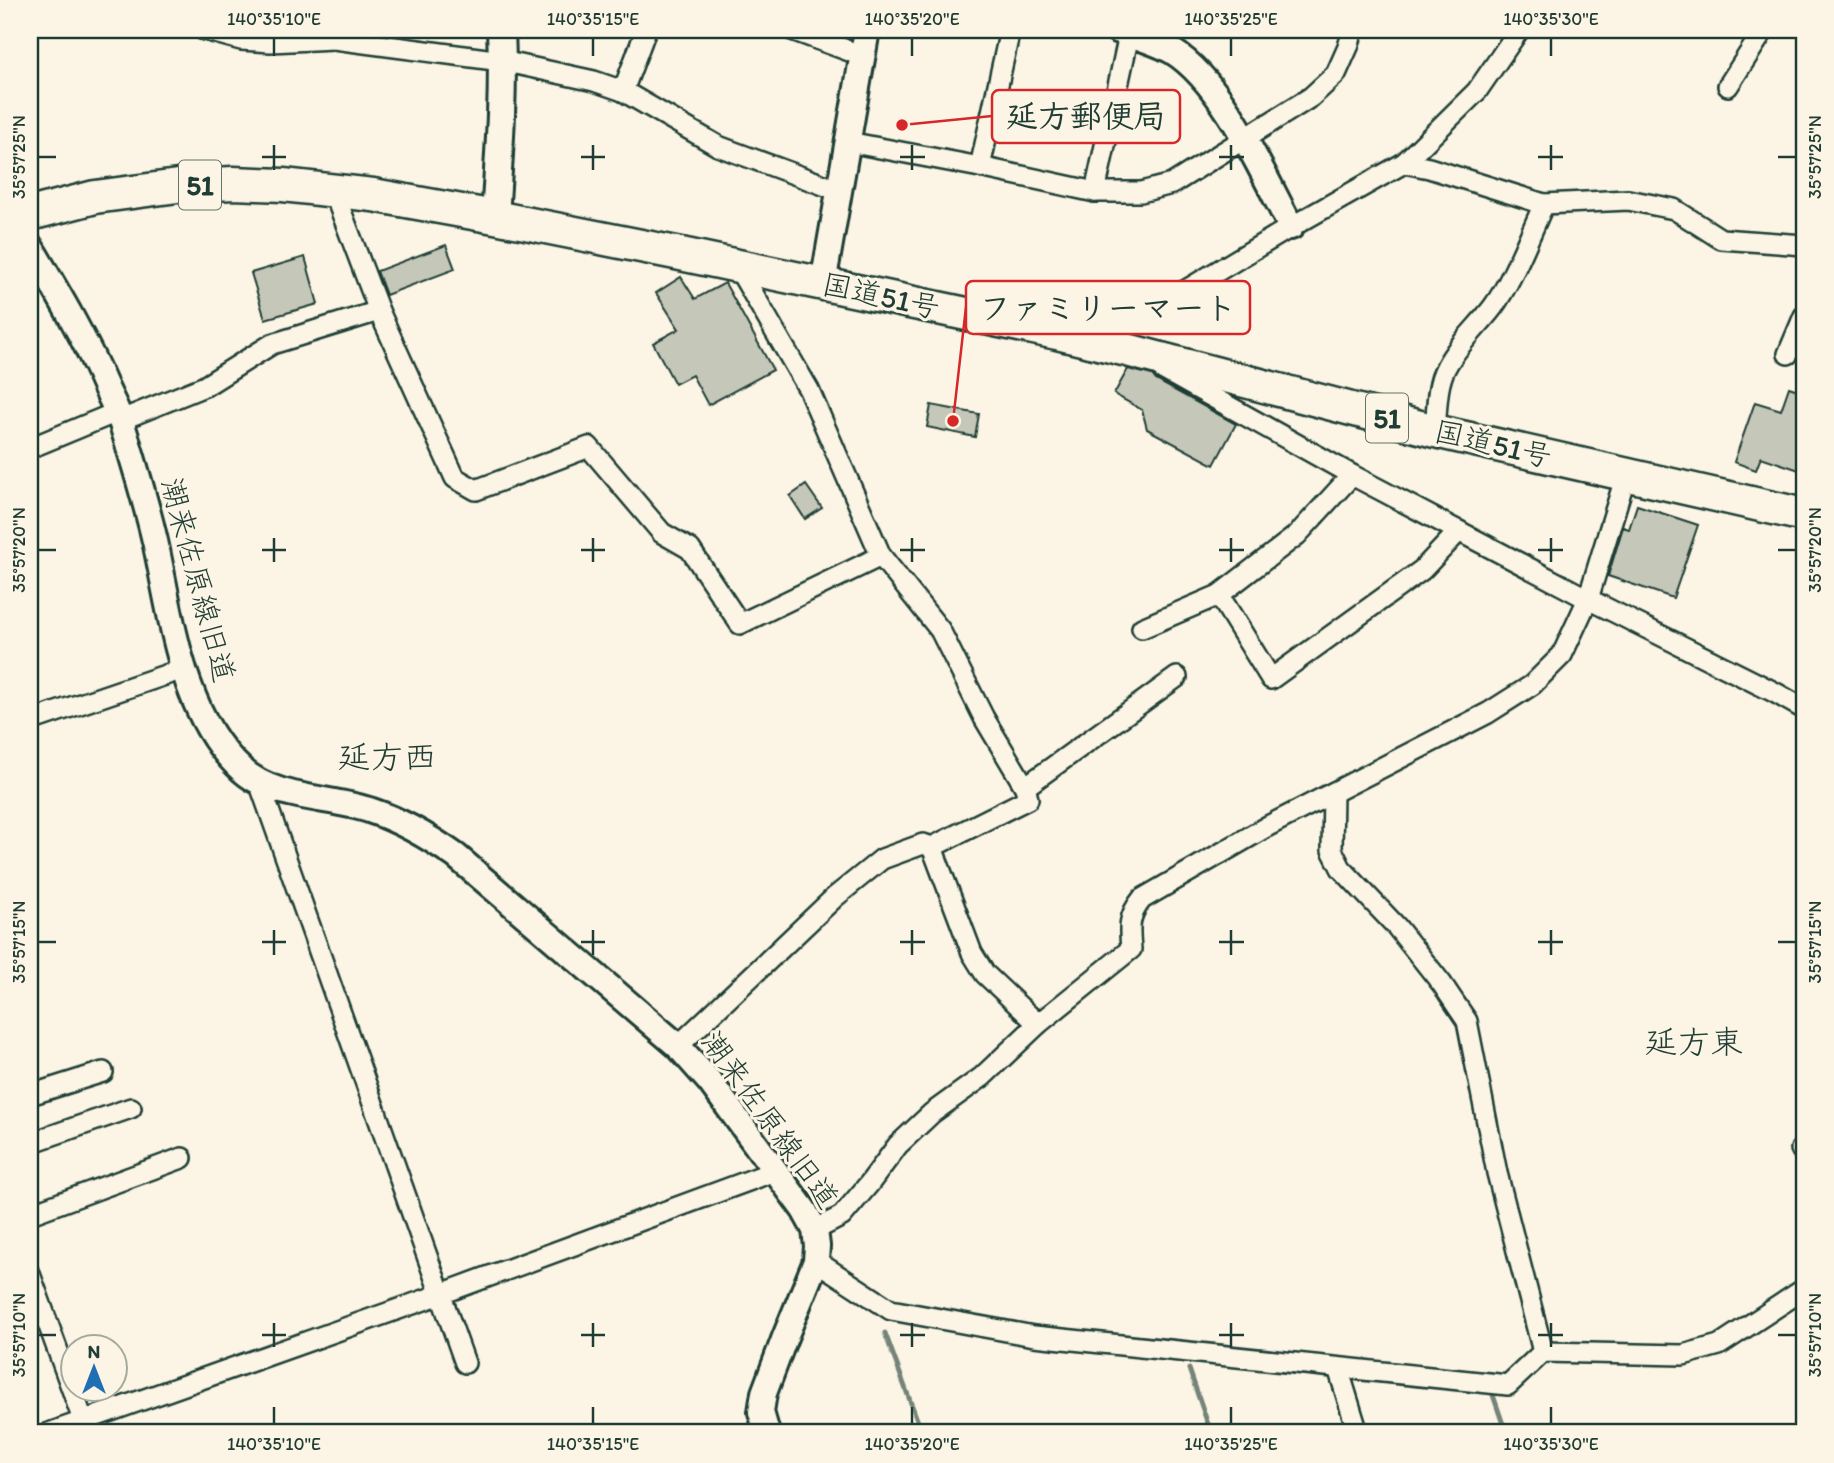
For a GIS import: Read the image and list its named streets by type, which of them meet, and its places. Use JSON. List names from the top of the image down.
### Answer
{
  "streets": {
    "highway": ["51", "国道51号"],
    "street": ["潮来佐原線旧道"]
  },
  "districts": ["延方西", "延方東"],
  "places": ["延方郵便局", "ファミリーマート"],
  "north": "top",
  "coordinates": [
    "140°35'10\"E",
    "140°35'15\"E",
    "140°35'20\"E",
    "140°35'25\"E",
    "140°35'30\"E",
    "35°57'25\"N",
    "35°57'20\"N",
    "35°57'15\"N",
    "35°57'10\"N"
  ]
}
